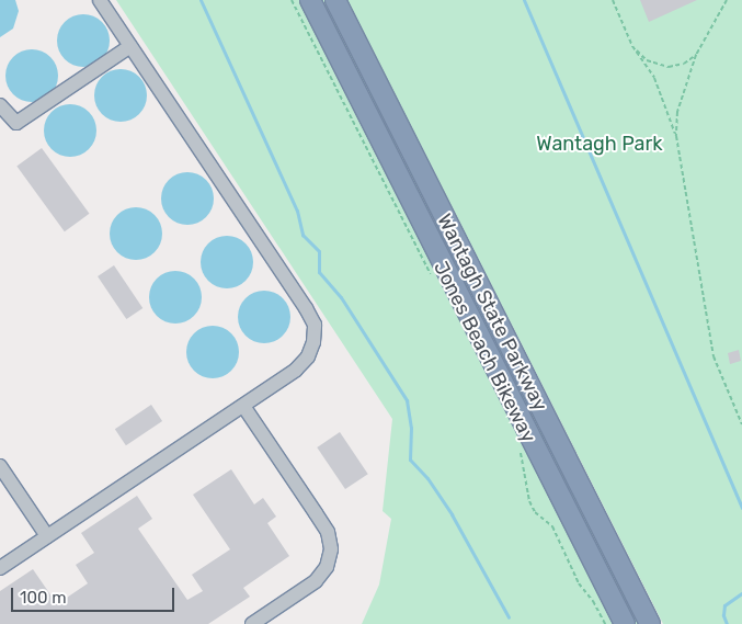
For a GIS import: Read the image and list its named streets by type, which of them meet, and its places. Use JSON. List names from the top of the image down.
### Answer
{
  "streets": {
    "highway": ["Wantagh State Parkway"],
    "path": ["Jones Beach Bikeway"]
  },
  "parks": ["Wantagh Park"],
  "scale_bar": "100 m"
}
